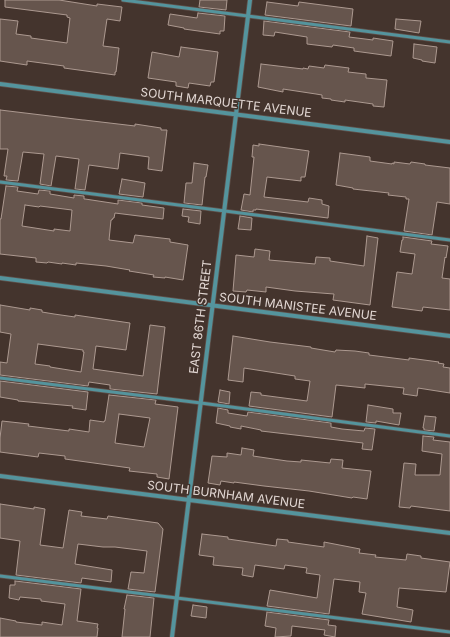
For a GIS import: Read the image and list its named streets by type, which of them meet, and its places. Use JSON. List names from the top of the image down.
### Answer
{
  "streets": {
    "street": [
      "SOUTH MARQUETTE AVENUE",
      "SOUTH MANISTEE AVENUE",
      "EAST 86TH STREET",
      "SOUTH BURNHAM AVENUE"
    ]
  },
  "crossings": [
    ["SOUTH MARQUETTE AVENUE", "EAST 86TH STREET"],
    ["SOUTH MANISTEE AVENUE", "EAST 86TH STREET"],
    ["EAST 86TH STREET", "SOUTH BURNHAM AVENUE"]
  ]
}
